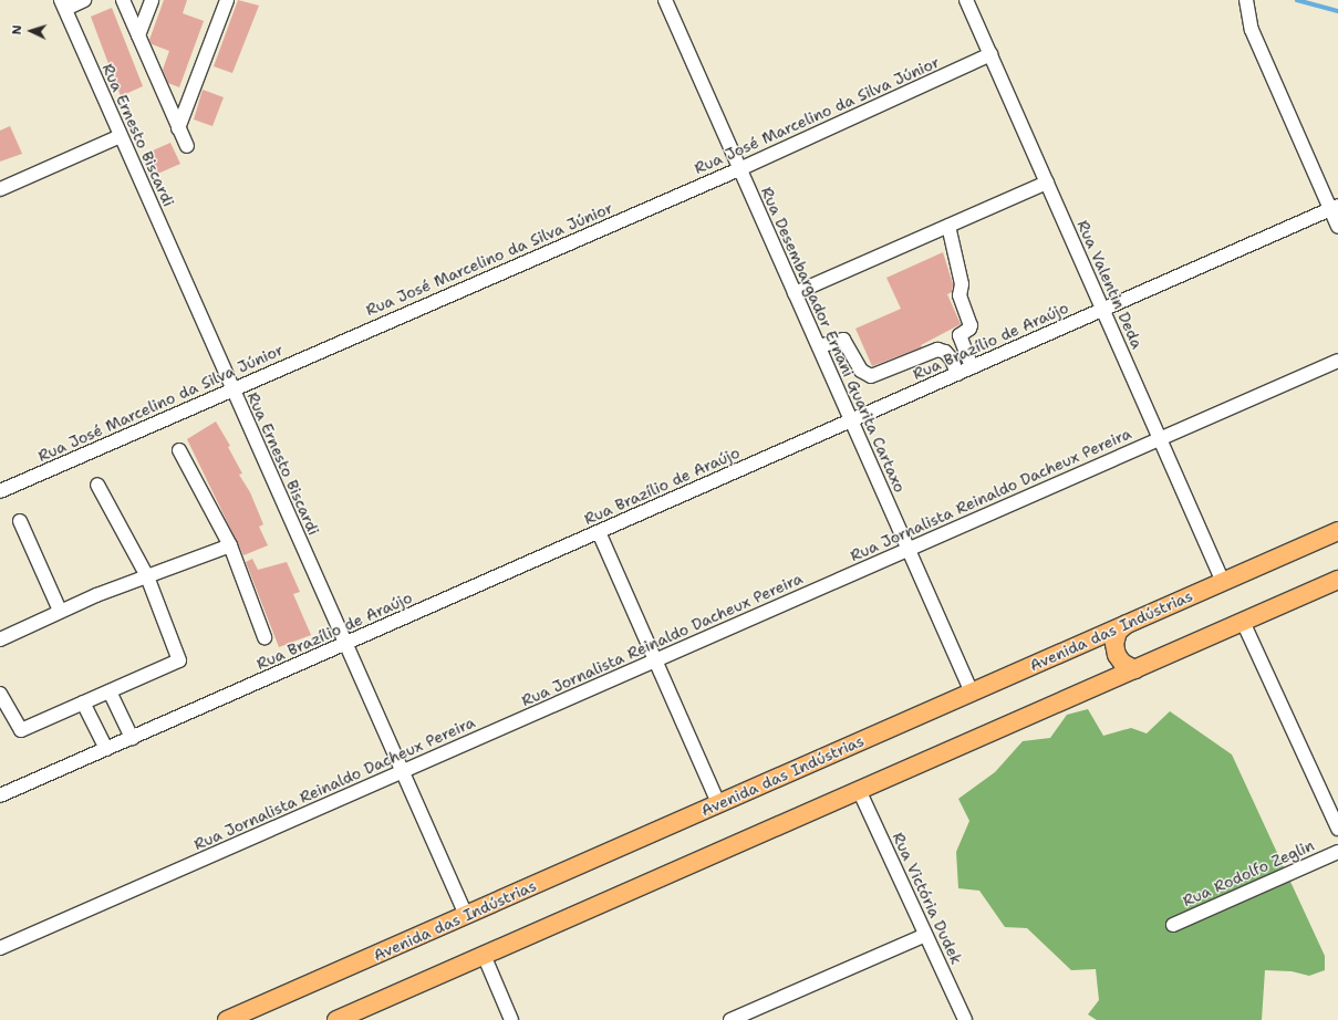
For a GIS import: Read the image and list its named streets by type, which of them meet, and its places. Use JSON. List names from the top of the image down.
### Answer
{
  "streets": {
    "main road": ["Avenida das Indústrias"],
    "street": [
      "Rua José Marcelino da Silva Júnior",
      "Rua Ernesto Biscardi",
      "Rua Valentin Deda",
      "Rua Desembargador Ernani Guarita Cartaxo",
      "Rua Brazílio de Araújo",
      "Rua Jornalista Reinaldo Dacheux Pereira",
      "Rua Rodolfo Zeglin",
      "Rua Victória Dudek"
    ]
  },
  "crossings": [
    ["Rua José Marcelino da Silva Júnior", "Rua Ernesto Biscardi"],
    ["Rua José Marcelino da Silva Júnior", "Rua Valentin Deda"],
    ["Rua José Marcelino da Silva Júnior", "Rua Desembargador Ernani Guarita Cartaxo"],
    ["Rua Ernesto Biscardi", "Rua Brazílio de Araújo"],
    ["Rua Ernesto Biscardi", "Rua Jornalista Reinaldo Dacheux Pereira"],
    ["Rua Ernesto Biscardi", "Avenida das Indústrias"],
    ["Rua Valentin Deda", "Rua Brazílio de Araújo"],
    ["Rua Valentin Deda", "Rua Jornalista Reinaldo Dacheux Pereira"],
    ["Rua Valentin Deda", "Avenida das Indústrias"],
    ["Rua Desembargador Ernani Guarita Cartaxo", "Rua Brazílio de Araújo"],
    ["Rua Desembargador Ernani Guarita Cartaxo", "Rua Jornalista Reinaldo Dacheux Pereira"],
    ["Rua Desembargador Ernani Guarita Cartaxo", "Avenida das Indústrias"]
  ],
  "north": "left"
}
